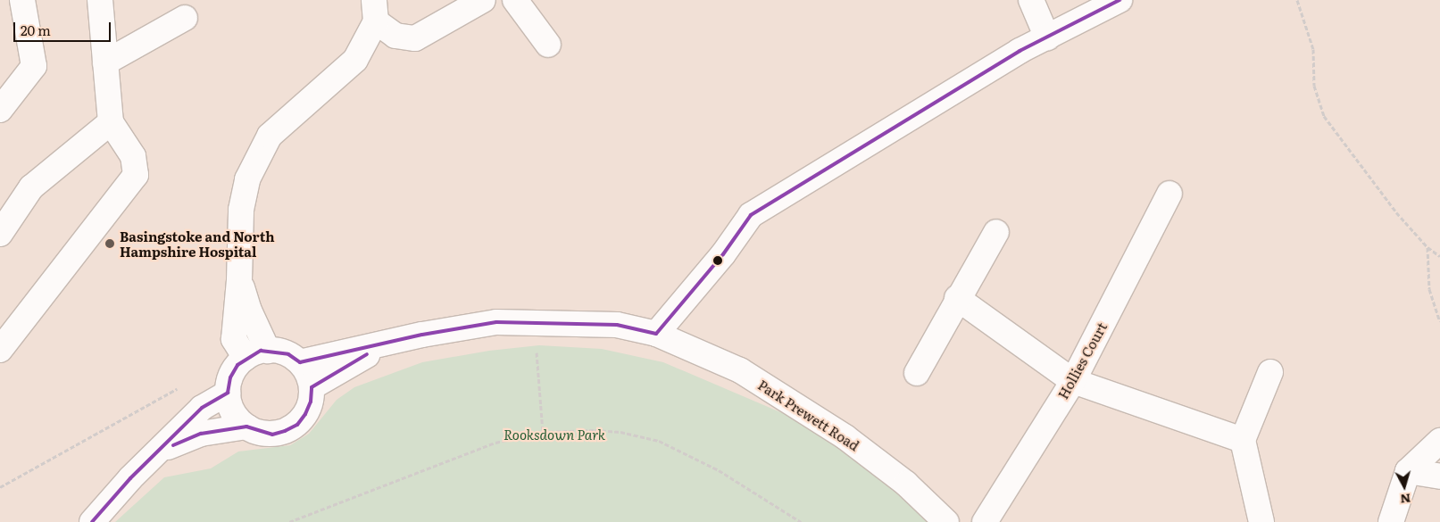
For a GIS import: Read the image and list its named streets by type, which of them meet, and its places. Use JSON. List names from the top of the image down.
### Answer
{
  "streets": {
    "street": ["Hollies Court", "Park Prewett Road"]
  },
  "parks": ["Rooksdown Park"],
  "places": ["Basingstoke and North Hampshire Hospital"],
  "scale_bar": "20 m",
  "north": "bottom"
}
